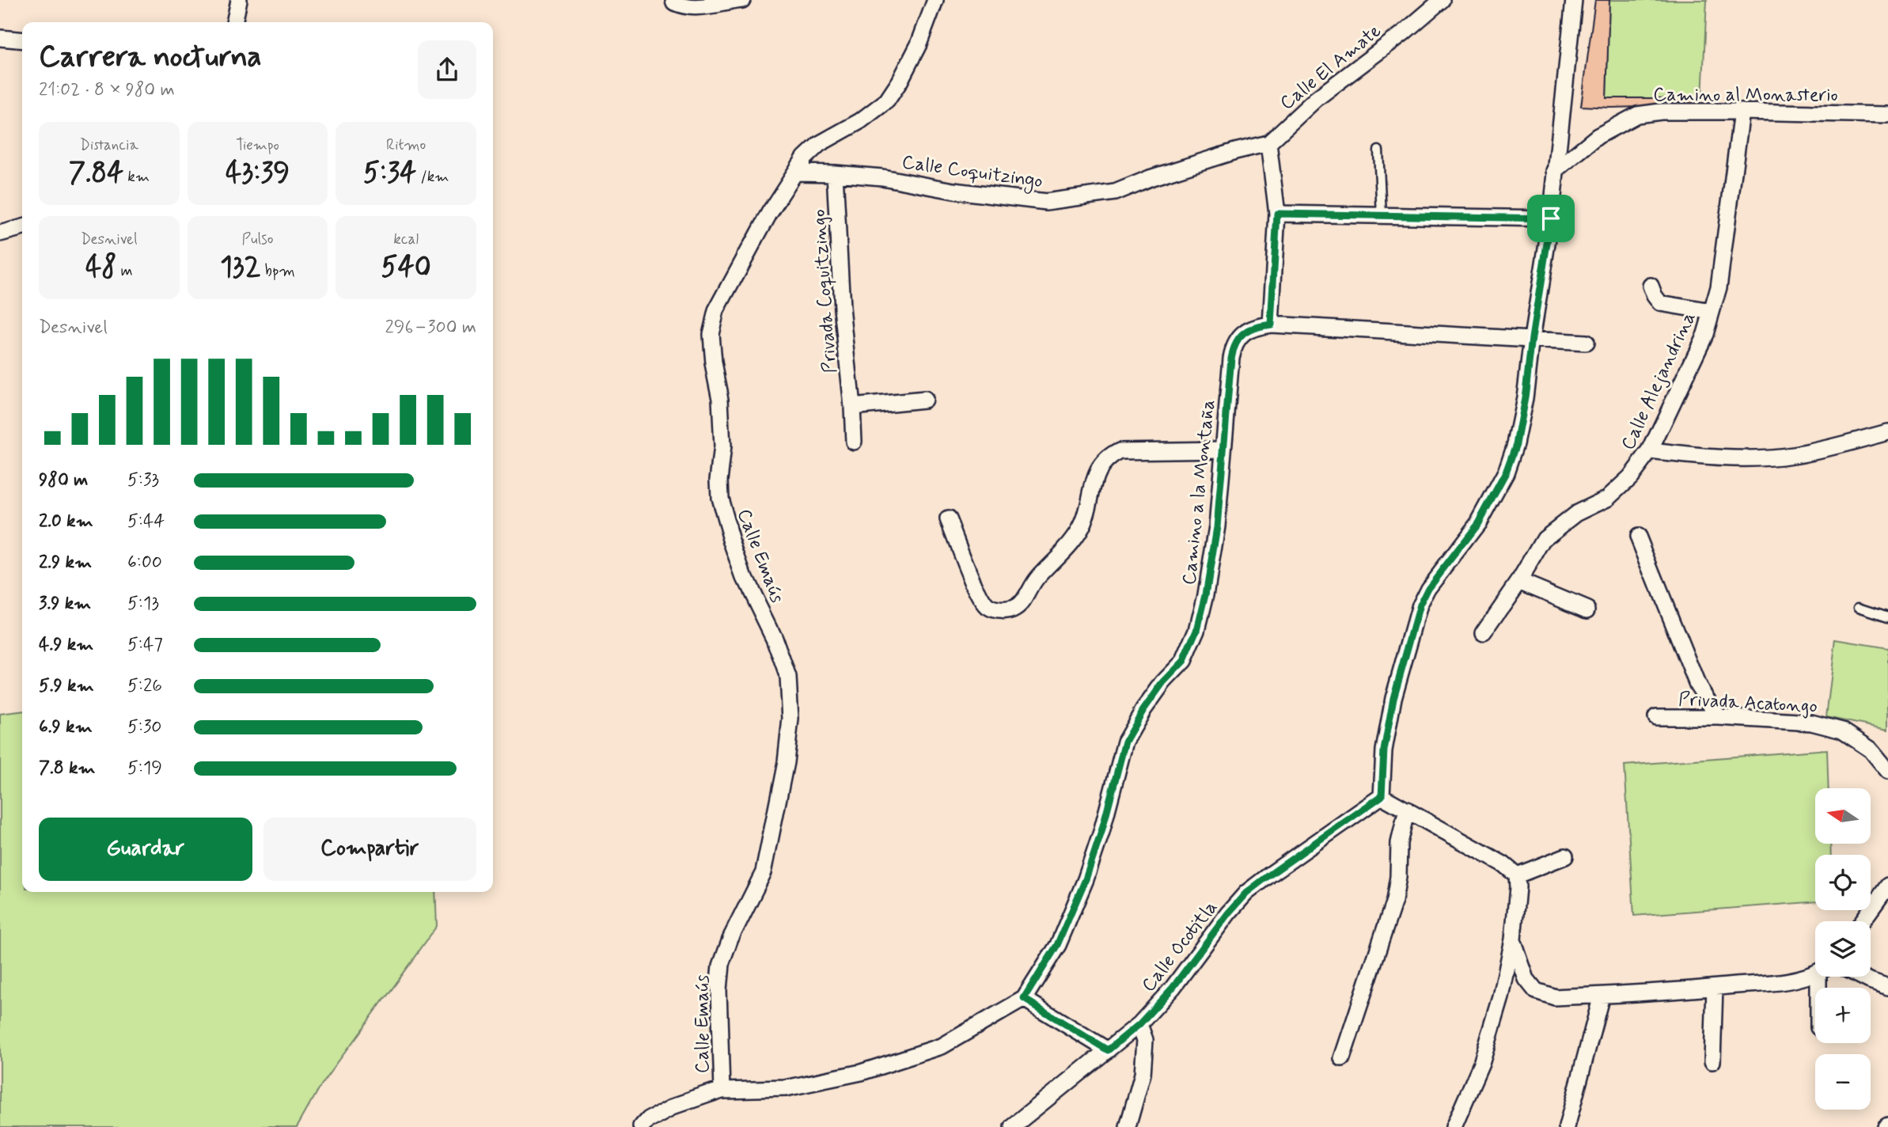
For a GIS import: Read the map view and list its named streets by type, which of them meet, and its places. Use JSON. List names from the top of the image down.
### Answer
{
  "streets": {
    "street": [
      "Calle El Amate",
      "Camino al Monasterio",
      "Calle Coquitzingo",
      "Privada Coquitzingo",
      "Calle Alejandrina",
      "Camino a la Montaña",
      "Calle Emaús",
      "Privada Acatongo",
      "Calle Ocotitla"
    ]
  },
  "crossings": [
    ["Calle El Amate", "Calle Coquitzingo"],
    ["Camino al Monasterio", "Calle Alejandrina"],
    ["Calle Coquitzingo", "Privada Coquitzingo"],
    ["Calle Coquitzingo", "Calle Emaús"],
    ["Camino a la Montaña", "Calle Emaús"]
  ],
  "north": "left",
  "page": {
    "heading": ["Carrera nocturna", "21:02 · 8 × 980 m"],
    "stats": [
      ["Distancia", "7.84 km"],
      ["Tiempo", "43:39"],
      ["Ritmo", "5:34 /km"],
      ["Desnivel", "48 m"],
      ["Pulso", "132 bpm"],
      ["kcal", "540"]
    ],
    "chart": ["Desnivel", "296–300 m"],
    "list": [
      {
        "name": "980 m",
        "note": "5:33"
      },
      {
        "name": "2.0 km",
        "note": "5:44"
      },
      {
        "name": "2.9 km",
        "note": "6:00"
      },
      {
        "name": "3.9 km",
        "note": "5:13"
      },
      {
        "name": "4.9 km",
        "note": "5:47"
      },
      {
        "name": "5.9 km",
        "note": "5:26"
      },
      {
        "name": "6.9 km",
        "note": "5:30"
      },
      {
        "name": "7.8 km",
        "note": "5:19"
      }
    ],
    "map_buttons": ["+", "−"],
    "buttons": ["Guardar", "Compartir"]
  }
}
